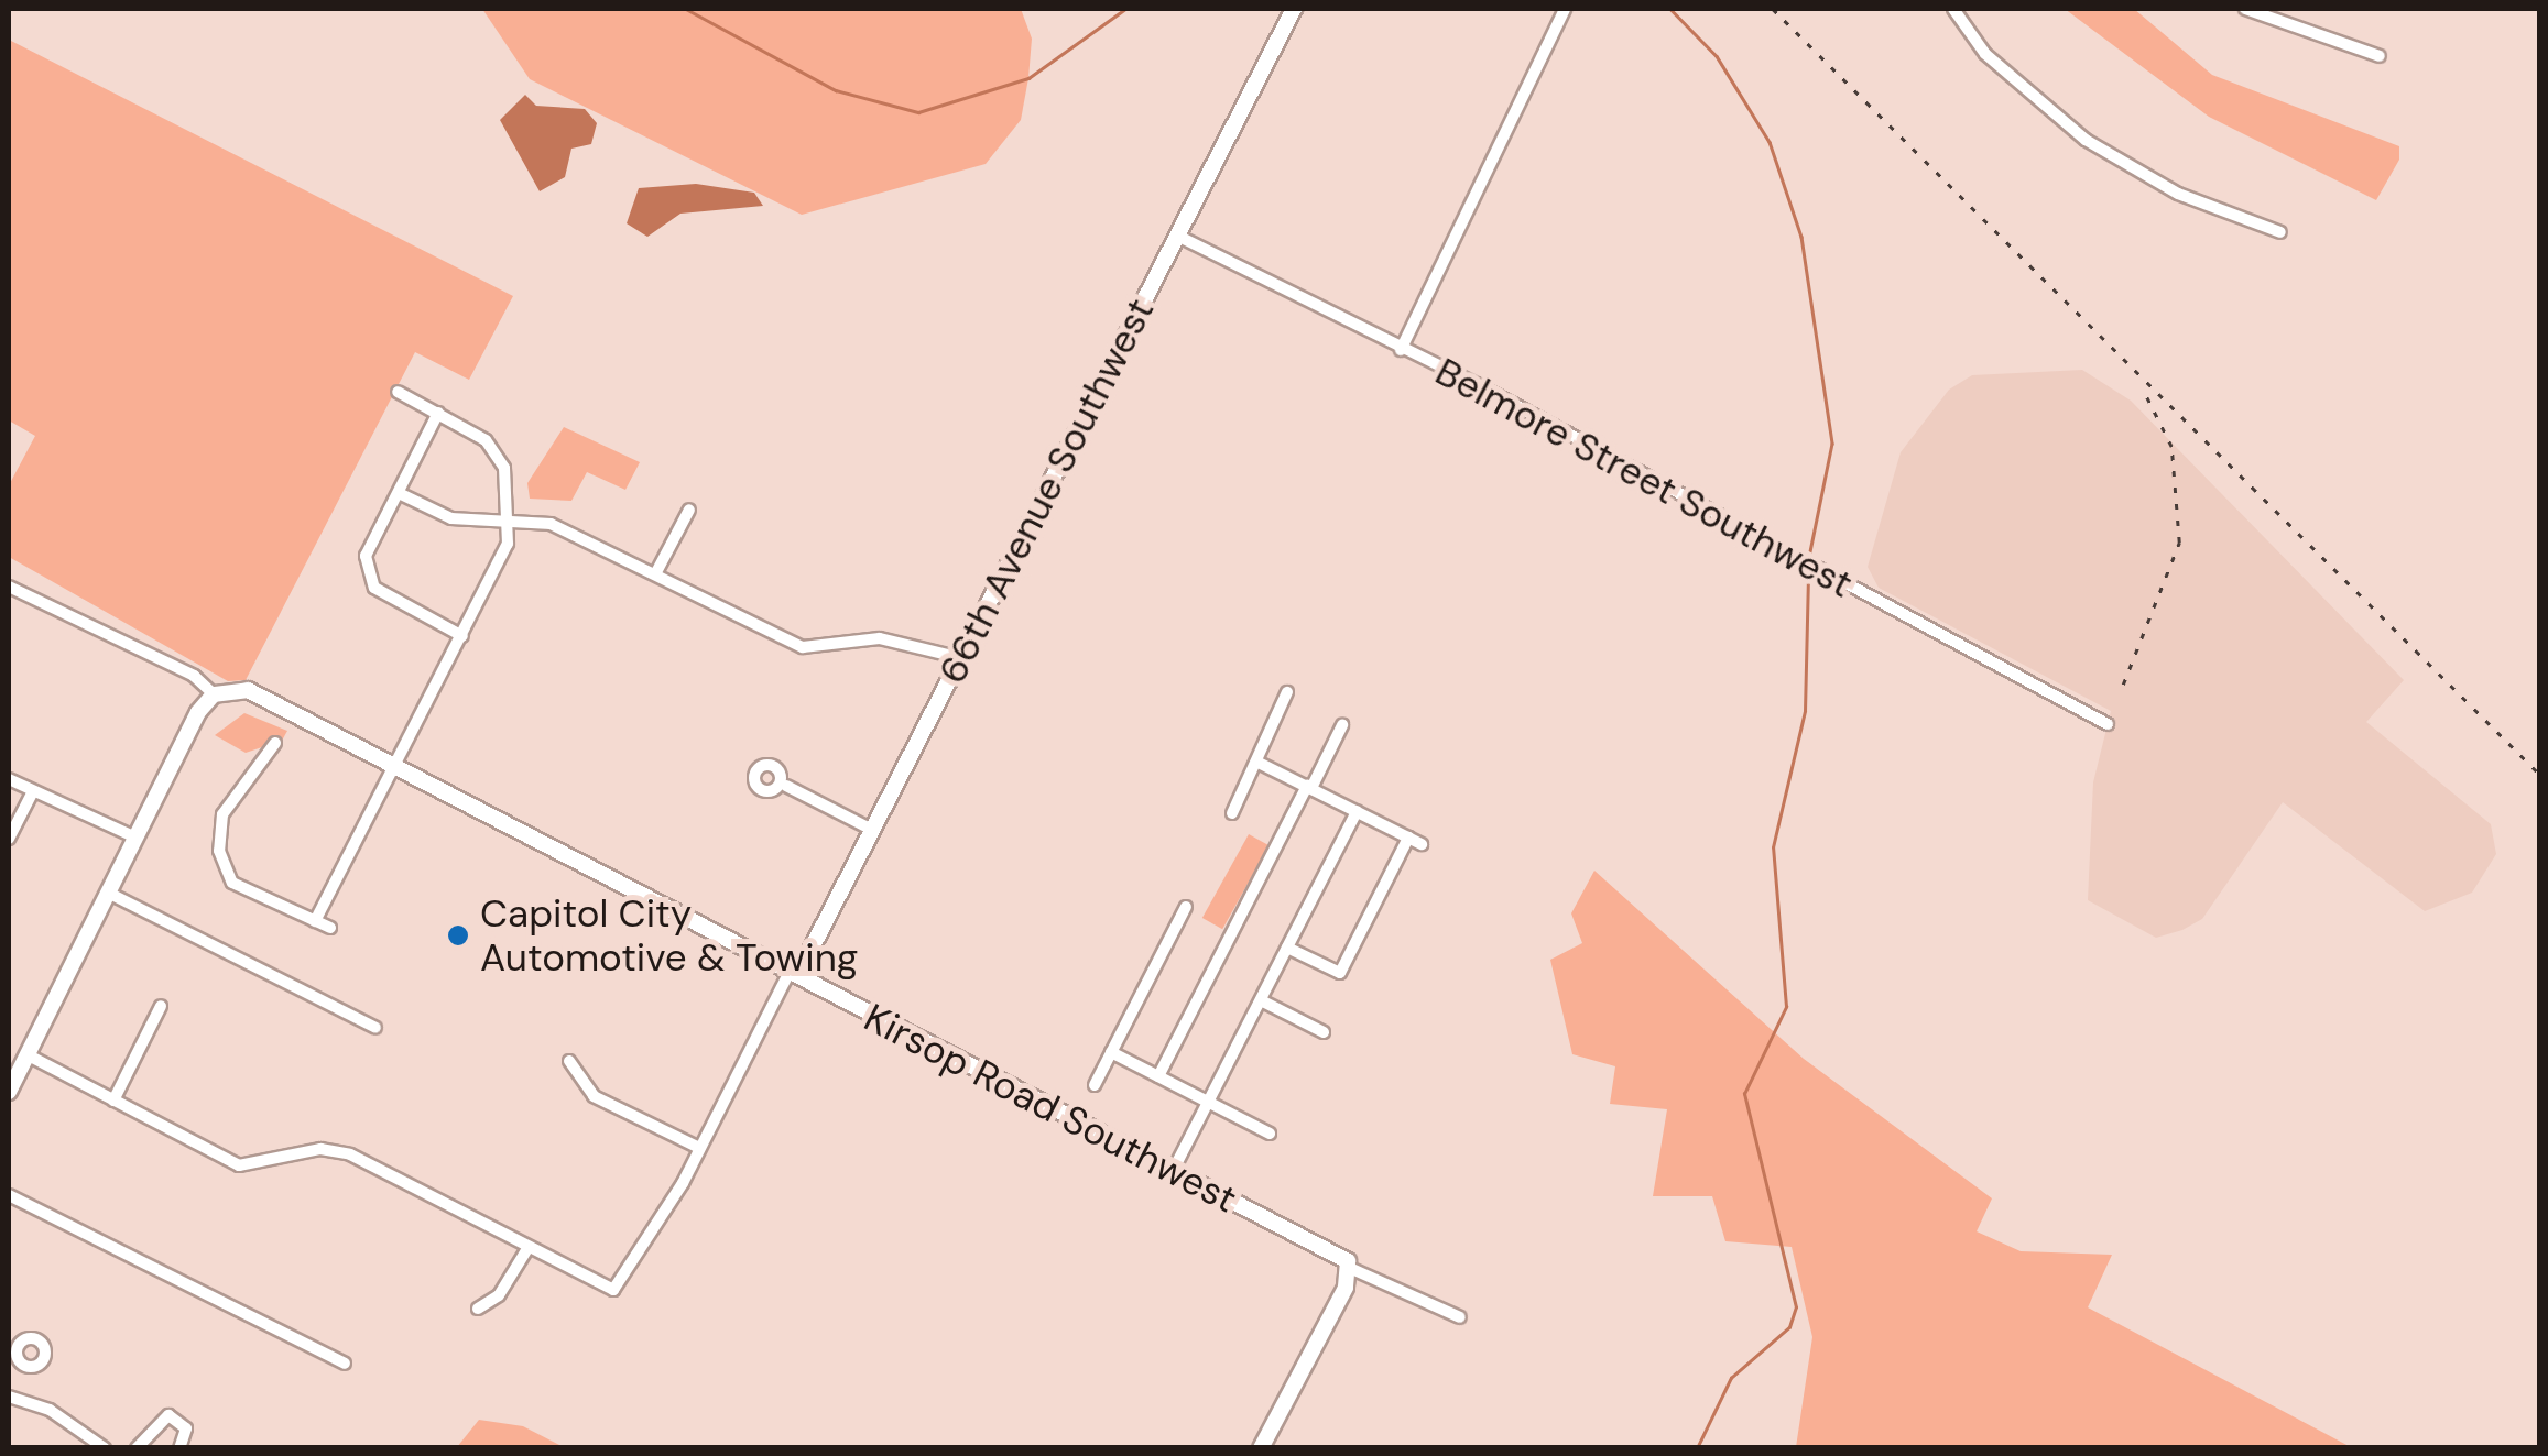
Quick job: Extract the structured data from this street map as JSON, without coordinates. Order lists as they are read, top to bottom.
{
  "streets": {
    "street": ["Belmore Street Southwest", "66th Avenue Southwest", "Kirsop Road Southwest"]
  },
  "crossings": [
    ["Belmore Street Southwest", "66th Avenue Southwest"],
    ["66th Avenue Southwest", "Kirsop Road Southwest"]
  ],
  "places": ["Capitol City Automotive & Towing"]
}
